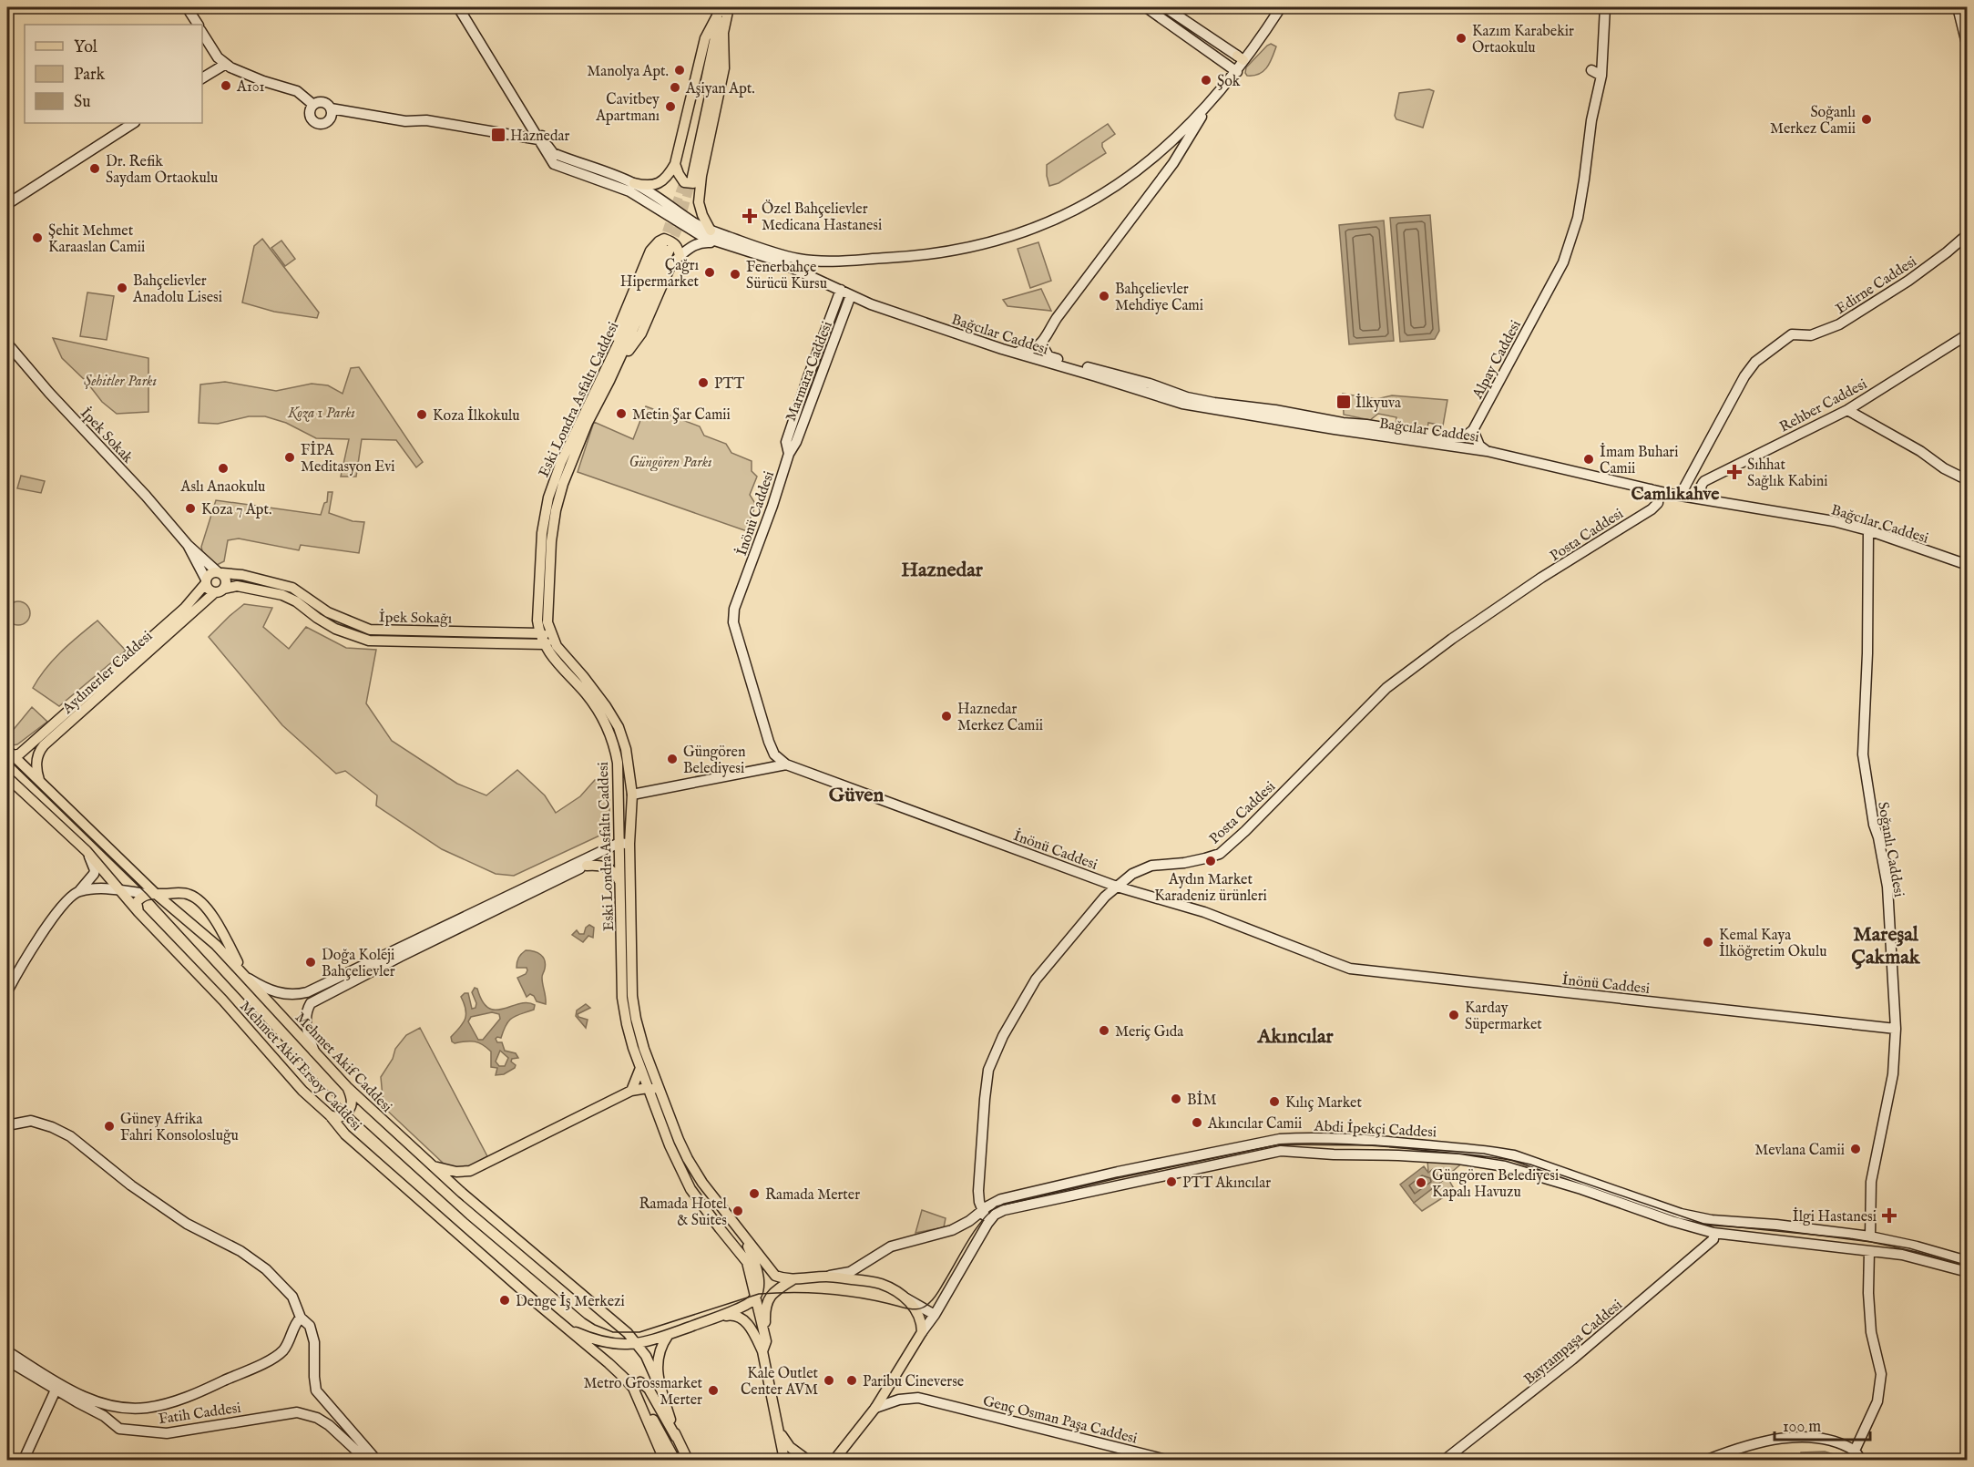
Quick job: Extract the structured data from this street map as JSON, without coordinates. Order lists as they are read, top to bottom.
{
  "streets": {
    "main road": [
      "Edirne Caddesi",
      "Bağcılar Caddesi",
      "Alpay Caddesi",
      "Marmara Caddesi",
      "Eski Londra Asfaltı Caddesi",
      "Rehber Caddesi",
      "İpek Sokak",
      "İnönü Caddesi",
      "Posta Caddesi",
      "İpek Sokağı",
      "Aydınerler Caddesi",
      "Soğanlı Caddesi",
      "Mehmet Akif Caddesi",
      "Mehmet Akif Ersoy Caddesi",
      "Abdi İpekçi Caddesi",
      "Bayrampaşa Caddesi",
      "Fatih Caddesi",
      "Genç Osman Paşa Caddesi"
    ]
  },
  "crossings": [
    ["Edirne Caddesi", "Bağcılar Caddesi"],
    ["Bağcılar Caddesi", "Marmara Caddesi"],
    ["Bağcılar Caddesi", "Rehber Caddesi"],
    ["Bağcılar Caddesi", "Posta Caddesi"],
    ["Bağcılar Caddesi", "Soğanlı Caddesi"],
    ["Marmara Caddesi", "İnönü Caddesi"],
    ["Eski Londra Asfaltı Caddesi", "İpek Sokağı"],
    ["İnönü Caddesi", "Posta Caddesi"],
    ["İnönü Caddesi", "Soğanlı Caddesi"],
    ["Posta Caddesi", "Abdi İpekçi Caddesi"],
    ["İpek Sokağı", "Aydınerler Caddesi"],
    ["Aydınerler Caddesi", "Mehmet Akif Caddesi"],
    ["Soğanlı Caddesi", "Abdi İpekçi Caddesi"],
    ["Abdi İpekçi Caddesi", "Bayrampaşa Caddesi"]
  ],
  "districts": [
    "Camlıkahve",
    "Haznedar",
    "Güven",
    "Mareşal Çakmak",
    "Akıncılar"
  ],
  "parks": ["Şehitler Parkı", "Koza 1 Parkı", "Güngören Parkı"],
  "places": {
    "other": [
      "Kazım Karabekir Ortaokulu",
      "Manolya Apt.",
      "Şok",
      "A101",
      "Aşiyan Apt.",
      "Cavitbey Apartmanı",
      "Soğanlı Merkez Camii",
      "Dr. Refik Saydam Ortaokulu",
      "Şehit Mehmet Karaaslan Camii",
      "Çağrı Hipermarket",
      "Fenerbahçe Sürücü Kursu",
      "Bahçelievler Anadolu Lisesi",
      "Bahçelievler Mehdiye Cami",
      "PTT",
      "Metin Şar Camii",
      "Koza İlkokulu",
      "FİPA Meditasyon Evi",
      "İmam Buhari Camii",
      "Aslı Anaokulu",
      "Koza 7 Apt.",
      "Haznedar Merkez Camii",
      "Güngören Belediyesi",
      "Aydın Market Karadeniz ürünleri",
      "Kemal Kaya İlköğretim Okulu",
      "Doğa Koleji Bahçelievler",
      "Karday Süpermarket",
      "Meriç Gıda",
      "BİM",
      "Kılıç Market",
      "Akıncılar Camii",
      "Güney Afrika Fahri Konsolosluğu",
      "Mevlana Camii",
      "PTT Akıncılar",
      "Güngören Belediyesi Kapalı Havuzu",
      "Ramada Merter",
      "Ramada Hotel & Suites",
      "Denge İş Merkezi",
      "Kale Outlet Center AVM",
      "Paribu Cineverse",
      "Metro Grossmarket Merter"
    ],
    "transit": ["Haznedar", "İlkyuva"],
    "health": ["Özel Bahçelievler Medicana Hastanesi", "Sıhhat Sağlık Kabini", "İlgi Hastanesi"]
  },
  "legend": ["Yol", "Park", "Su"],
  "scale_bar": "100 m"
}
